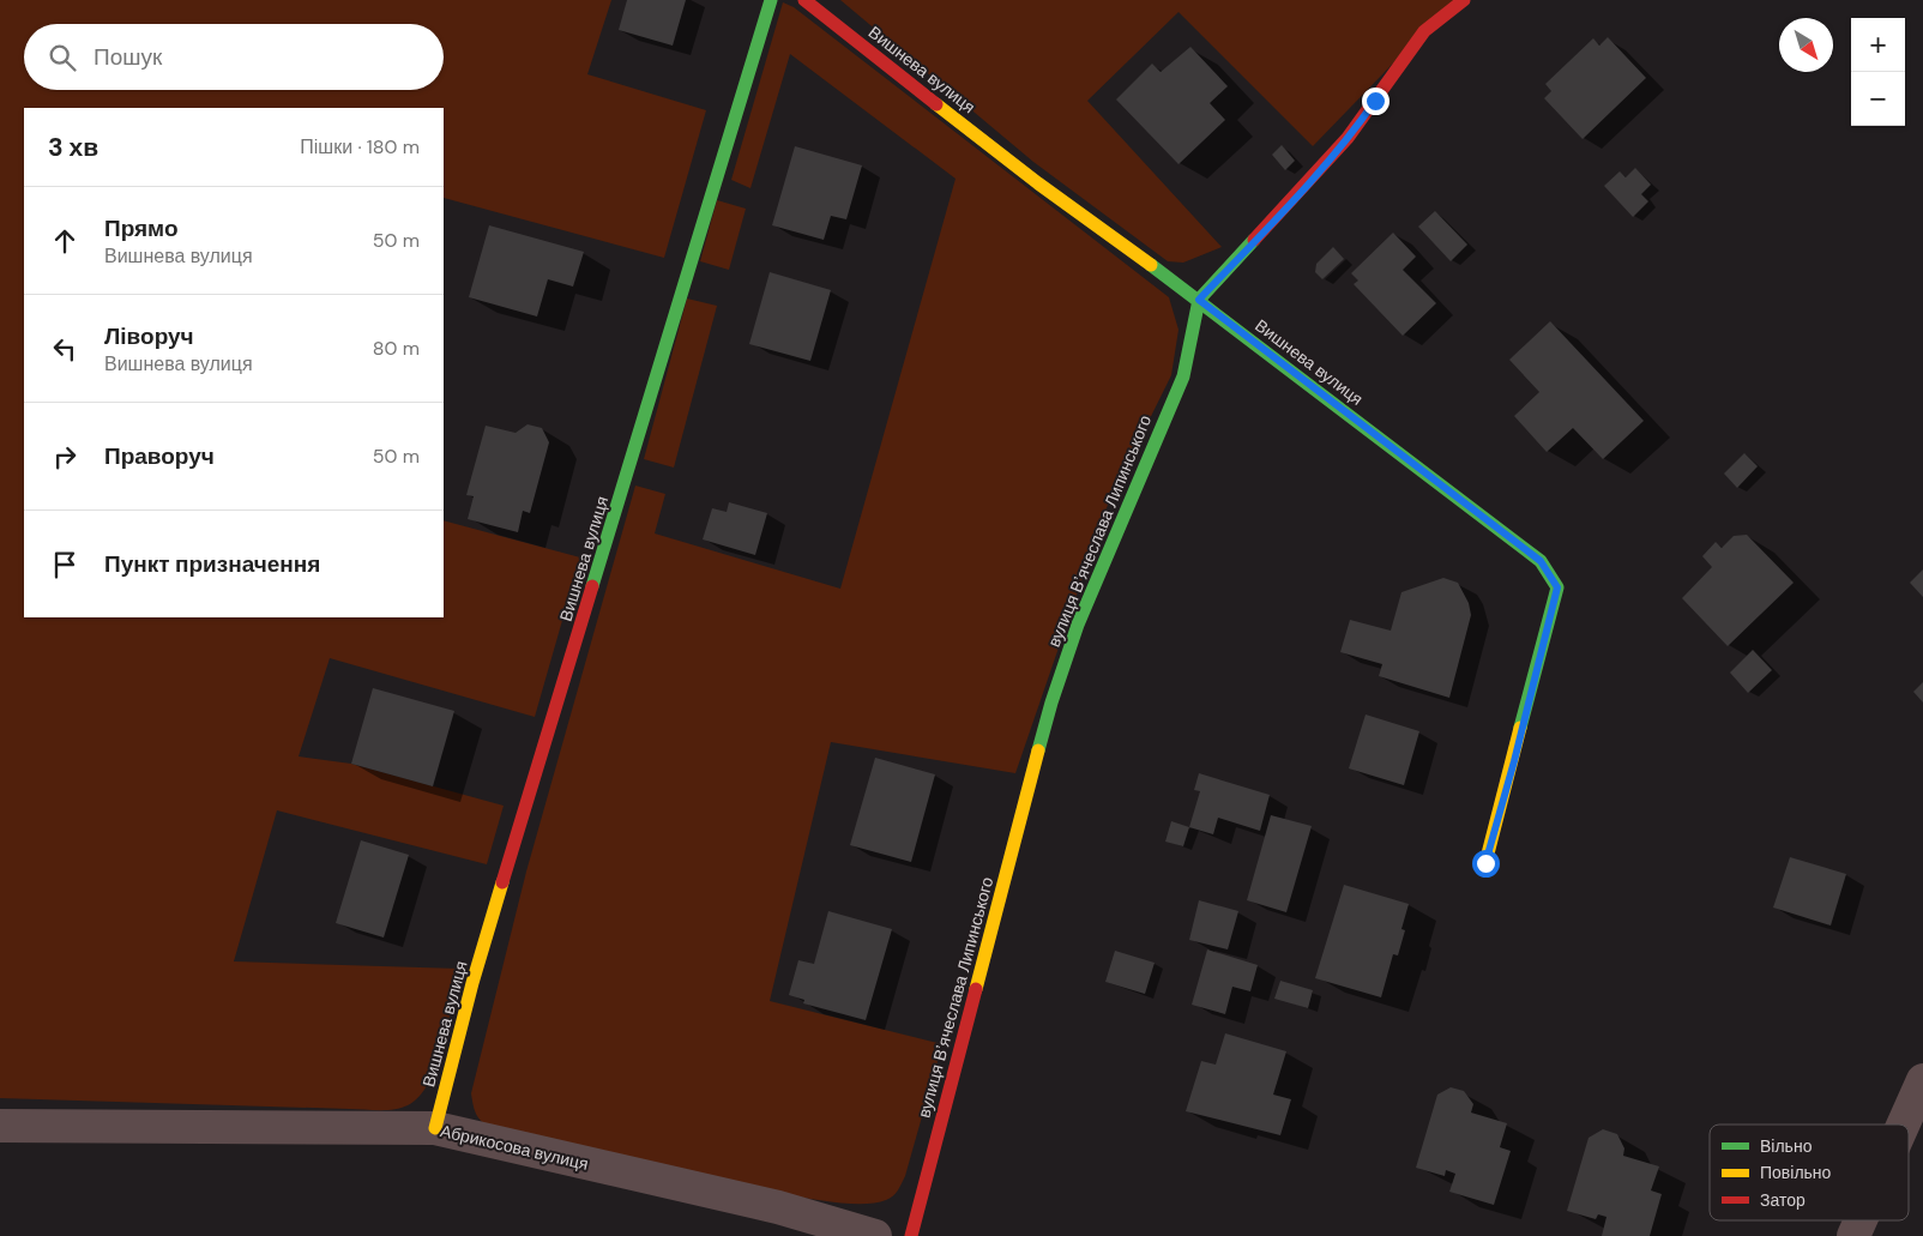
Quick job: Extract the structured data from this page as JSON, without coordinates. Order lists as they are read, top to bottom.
{
  "streets": {
    "street": ["Вишнева вулиця", "вулиця Вʼячеслава Липинського", "Абрикосова вулиця"]
  },
  "crossings": [
    ["Вишнева вулиця", "вулиця Вʼячеслава Липинського"],
    ["Вишнева вулиця", "Абрикосова вулиця"]
  ],
  "legend": ["Вільно", "Повільно", "Затор"],
  "north": "bottom right",
  "page": {
    "map_buttons": ["+", "−"],
    "search": "Пошук",
    "heading": ["3 хв", "Пішки · 180 m"],
    "list": [
      ["Прямо", "Вишнева вулиця", "50 m"],
      ["Ліворуч", "Вишнева вулиця", "80 m"],
      ["Праворуч", "50 m"],
      "Пункт призначення"
    ]
  }
}
